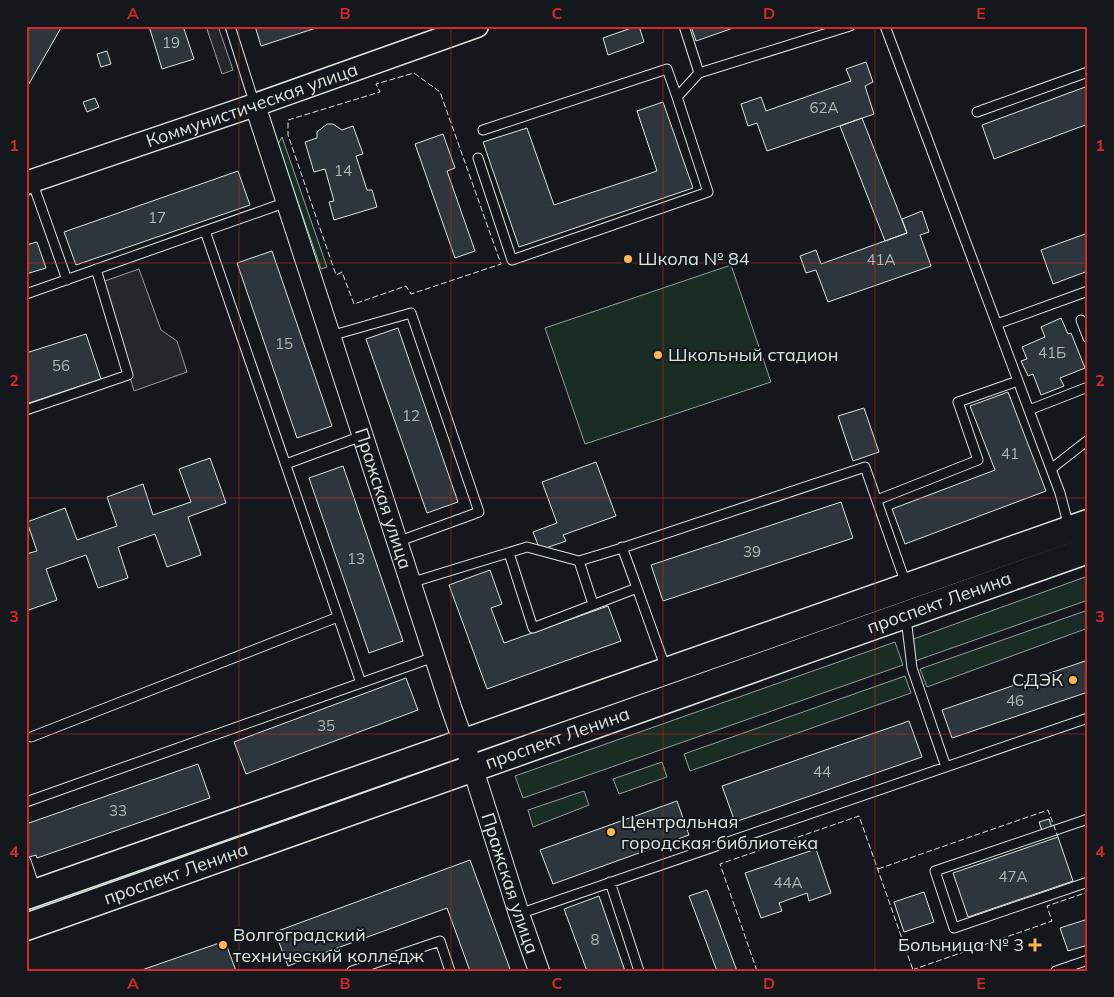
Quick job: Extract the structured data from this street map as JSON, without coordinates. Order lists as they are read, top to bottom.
{
  "streets": {
    "main road": ["Коммунистическая улица", "проспект Ленина"],
    "street": ["Пражская улица"]
  },
  "crossings": [
    ["Коммунистическая улица", "Пражская улица"],
    ["Пражская улица", "проспект Ленина"]
  ],
  "places": {
    "other": [
      "Школа № 84",
      "Школьный стадион",
      "СДЭК",
      "Центральная городская библиотека",
      "Волгоградский технический колледж"
    ],
    "health": ["Больница № 3"]
  },
  "house_numbers": [
    "19",
    "62А",
    "14",
    "17",
    "41А",
    "15",
    "41Б",
    "56",
    "12",
    "41",
    "39",
    "13",
    "46",
    "35",
    "44",
    "33",
    "47А",
    "44А",
    "8"
  ],
  "grid": {
    "columns": [
      "A",
      "B",
      "C",
      "D",
      "E"
    ],
    "rows": [
      "1",
      "2",
      "3",
      "4"
    ]
  }
}
